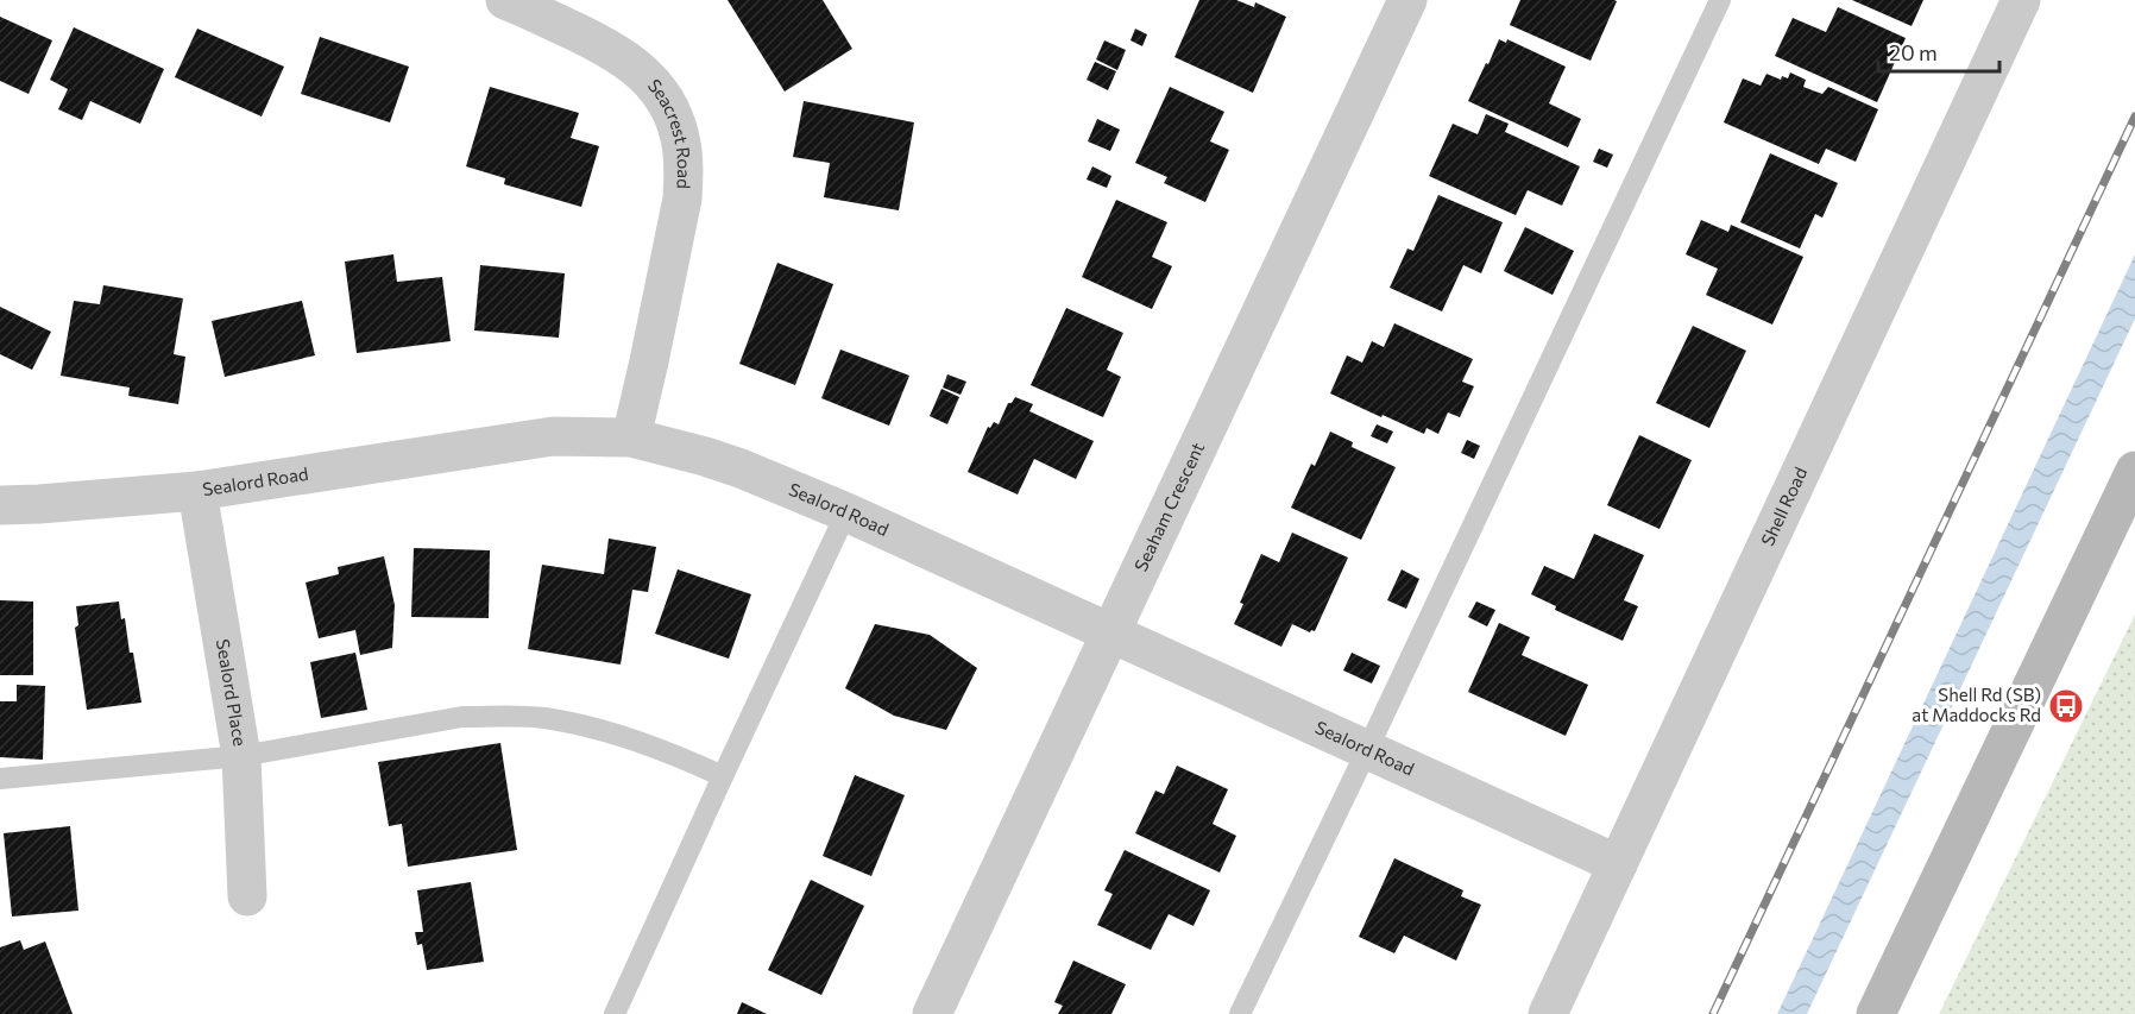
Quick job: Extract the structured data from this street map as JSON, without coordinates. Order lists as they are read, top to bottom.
{
  "streets": {
    "street": [
      "Seacrest Road",
      "Sealord Road",
      "Seaham Crescent",
      "Shell Road",
      "Sealord Place"
    ]
  },
  "crossings": [
    ["Seacrest Road", "Sealord Road"],
    ["Sealord Road", "Seaham Crescent"],
    ["Sealord Road", "Shell Road"],
    ["Sealord Road", "Sealord Place"]
  ],
  "places": {
    "bus stop": ["Shell Rd (SB) at Maddocks Rd"]
  },
  "scale_bar": "20 m"
}
